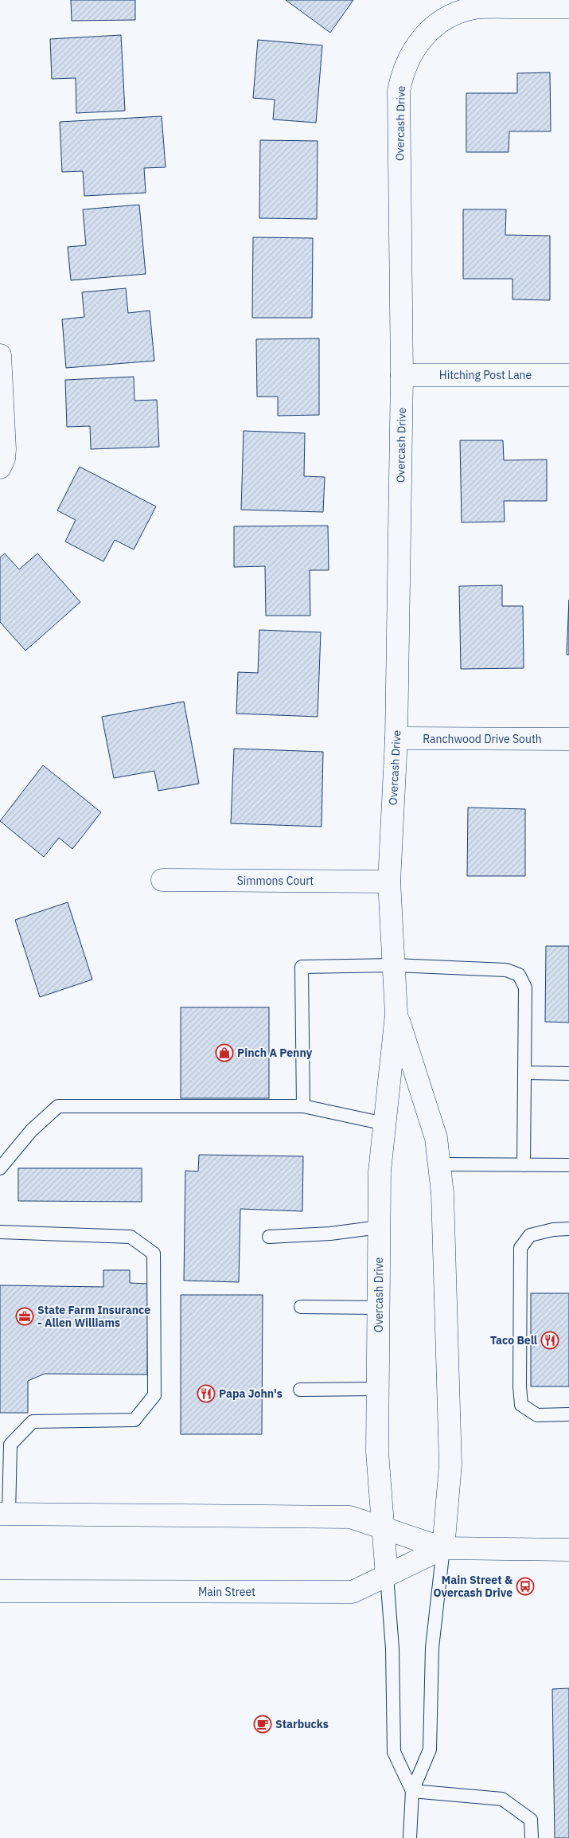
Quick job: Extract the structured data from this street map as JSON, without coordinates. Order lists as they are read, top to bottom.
{
  "streets": {
    "street": [
      "Overcash Drive",
      "Hitching Post Lane",
      "Ranchwood Drive South",
      "Simmons Court",
      "Main Street"
    ]
  },
  "crossings": [
    ["Overcash Drive", "Hitching Post Lane"],
    ["Overcash Drive", "Ranchwood Drive South"],
    ["Overcash Drive", "Simmons Court"],
    ["Overcash Drive", "Main Street"]
  ],
  "places": {
    "shop": ["Pinch A Penny"],
    "office": ["State Farm Insurance - Allen Williams"],
    "restaurant": ["Taco Bell", "Papa John's"],
    "bus stop": ["Main Street & Overcash Drive"],
    "cafe": ["Starbucks"]
  }
}
